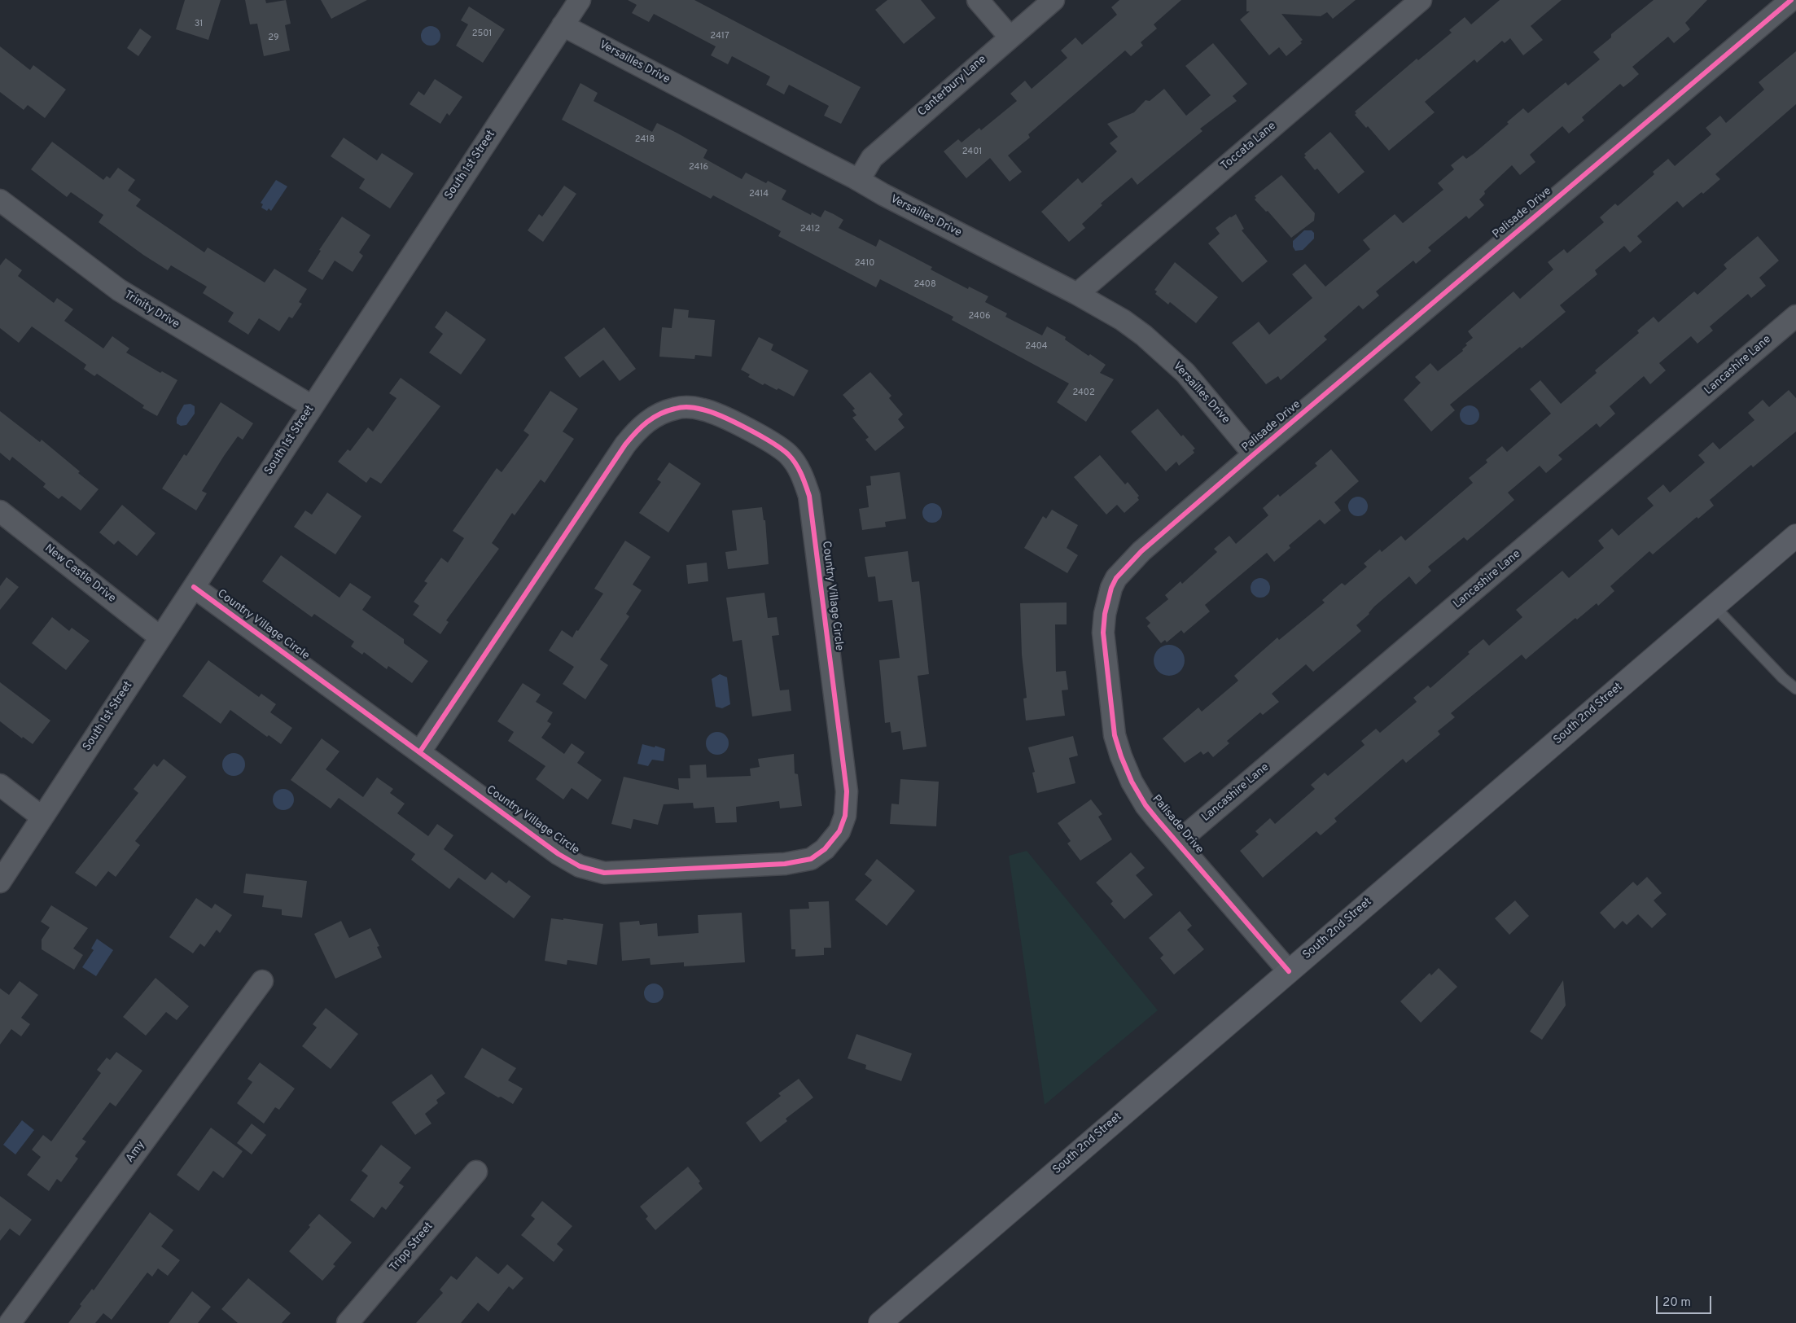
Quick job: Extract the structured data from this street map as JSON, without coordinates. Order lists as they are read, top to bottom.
{
  "streets": {
    "main road": ["South 2nd Street"],
    "street": [
      "Versailles Drive",
      "Canterbury Lane",
      "Toccata Lane",
      "South 1st Street",
      "Palisade Drive",
      "Trinity Drive",
      "Lancashire Lane",
      "New Castle Drive",
      "Country Village Circle",
      "Amy",
      "Tripp Street"
    ]
  },
  "crossings": [
    ["Versailles Drive", "Canterbury Lane"],
    ["Versailles Drive", "Toccata Lane"],
    ["Versailles Drive", "South 1st Street"],
    ["Versailles Drive", "Palisade Drive"],
    ["South 1st Street", "Trinity Drive"],
    ["South 1st Street", "New Castle Drive"],
    ["South 1st Street", "Country Village Circle"],
    ["Palisade Drive", "Lancashire Lane"],
    ["Palisade Drive", "South 2nd Street"]
  ],
  "house_numbers": [
    "31",
    "2501",
    "2417",
    "29",
    "2418",
    "2401",
    "2416",
    "2414",
    "2412",
    "2410",
    "2408",
    "2406",
    "2404",
    "2402"
  ],
  "scale_bar": "20 m"
}
